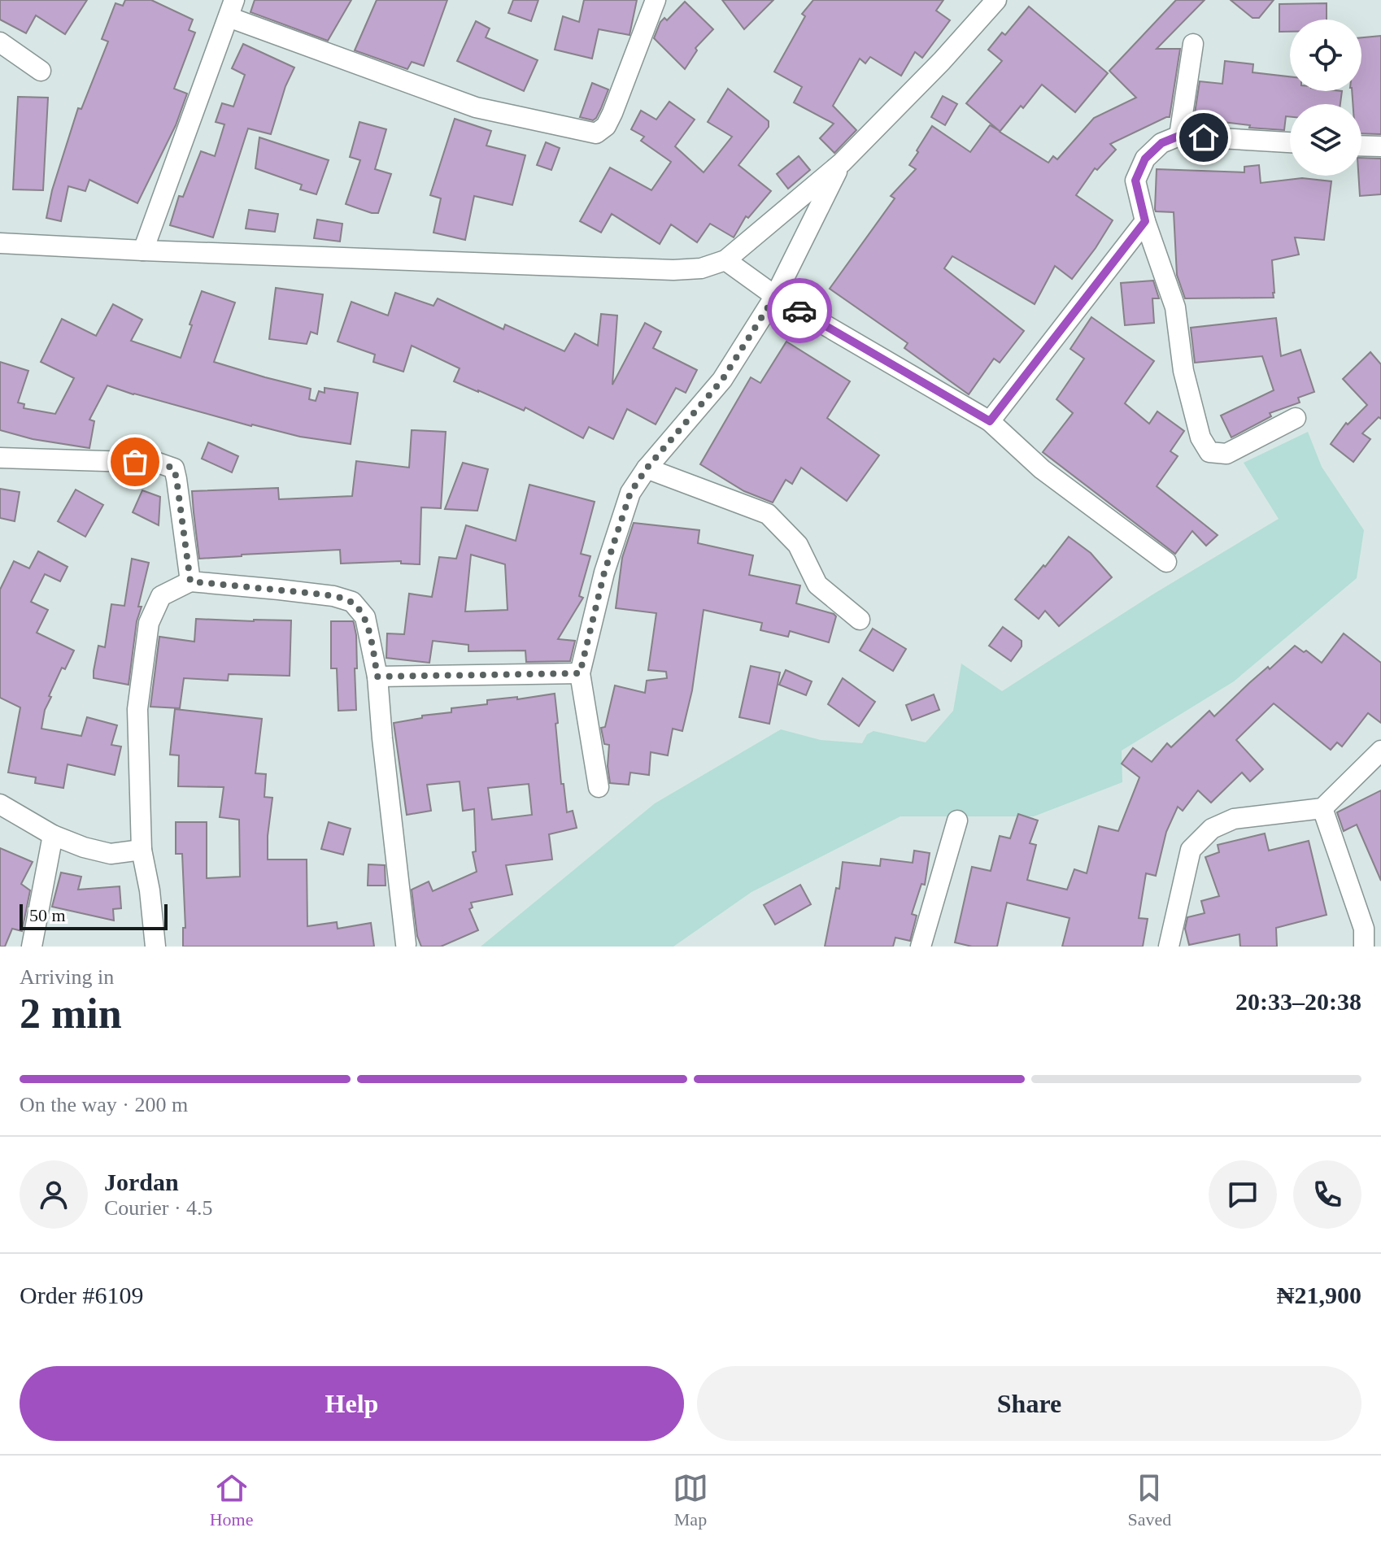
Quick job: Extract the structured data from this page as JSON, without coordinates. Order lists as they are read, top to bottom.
{
  "scale_bar": "50 m",
  "page": {
    "scale": "50 m",
    "heading": ["2 min", "Arriving in", "20:33–20:38"],
    "panel": [
      "Jordan",
      "Courier · 4.5",
      "Order #6109",
      "₦21,900"
    ],
    "bar": "On the way · 200 m",
    "buttons": ["Help", "Share"],
    "tabs": ["Home", "Map", "Saved"]
  }
}
